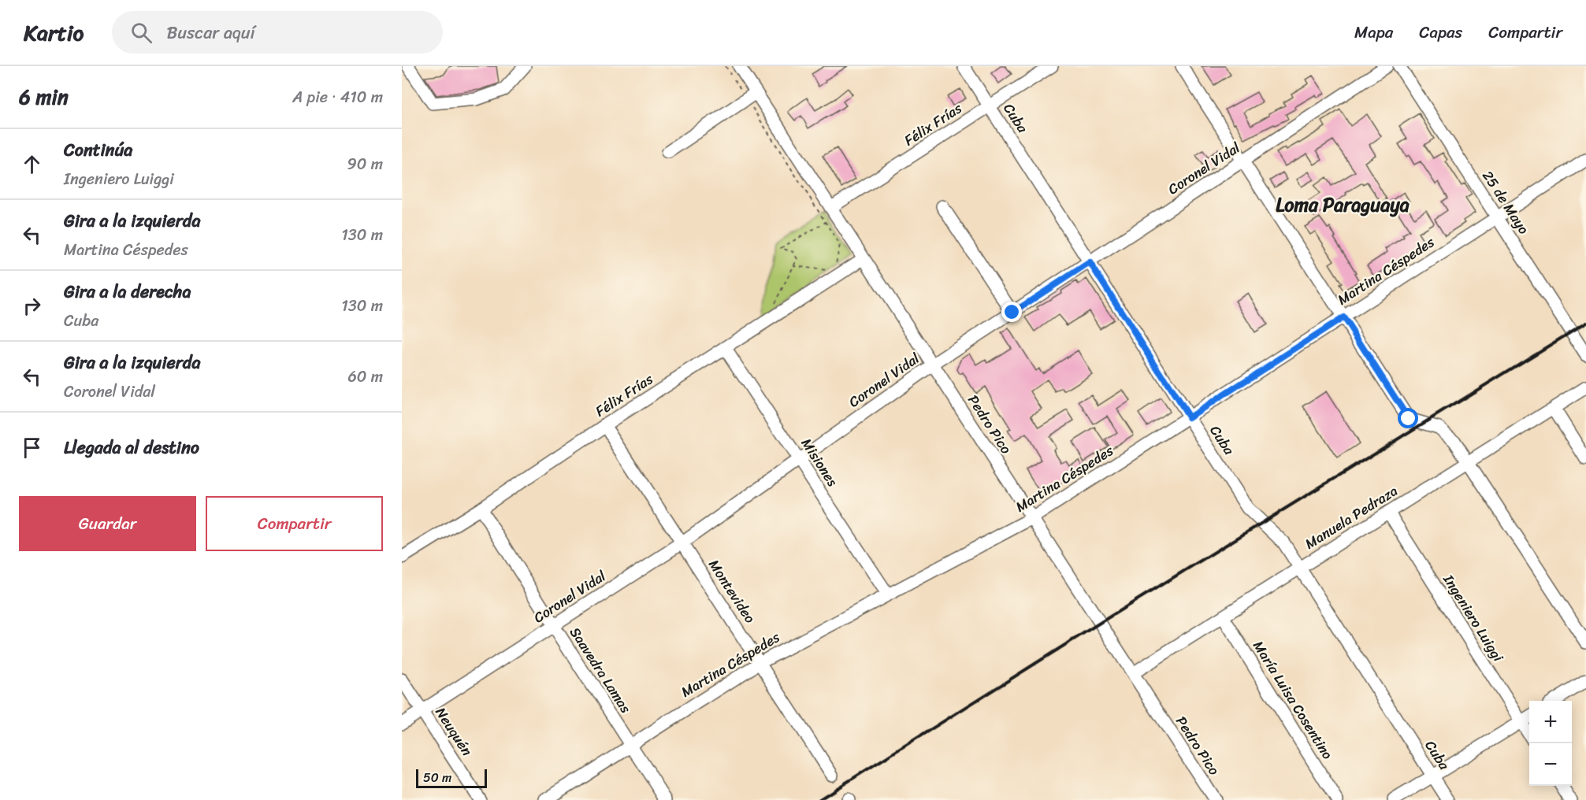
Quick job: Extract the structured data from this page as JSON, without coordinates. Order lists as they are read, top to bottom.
{
  "streets": {
    "street": [
      "Cuba",
      "Félix Frías",
      "Coronel Vidal",
      "25 de Mayo",
      "Martina Céspedes",
      "Pedro Pico",
      "Misiones",
      "Manuela Pedraza",
      "Montevideo",
      "Ingeniero Luiggi",
      "Saavedra Lamas",
      "María Luisa Cosentino",
      "Neuquén"
    ]
  },
  "crossings": [
    ["Cuba", "Félix Frías"],
    ["Cuba", "Coronel Vidal"],
    ["Cuba", "Martina Céspedes"],
    ["Cuba", "Manuela Pedraza"],
    ["Félix Frías", "Pedro Pico"],
    ["Félix Frías", "Misiones"],
    ["Félix Frías", "Montevideo"],
    ["Félix Frías", "Saavedra Lamas"],
    ["Coronel Vidal", "Pedro Pico"],
    ["Coronel Vidal", "Misiones"],
    ["Coronel Vidal", "Montevideo"],
    ["Coronel Vidal", "Saavedra Lamas"],
    ["Coronel Vidal", "Neuquén"],
    ["25 de Mayo", "Martina Céspedes"],
    ["Martina Céspedes", "Pedro Pico"],
    ["Martina Céspedes", "Misiones"],
    ["Martina Céspedes", "Montevideo"],
    ["Martina Céspedes", "Saavedra Lamas"],
    ["Pedro Pico", "Manuela Pedraza"],
    ["Manuela Pedraza", "Ingeniero Luiggi"],
    ["Manuela Pedraza", "María Luisa Cosentino"]
  ],
  "districts": ["Loma Paraguaya"],
  "scale_bar": "50 m",
  "page": {
    "header": "Kartio",
    "search": "Buscar aquí",
    "nav": ["Mapa", "Capas", "Compartir"],
    "heading": ["6 min", "A pie · 410 m"],
    "list": [
      ["Continúa", "Ingeniero Luiggi", "90 m"],
      ["Gira a la izquierda", "Martina Céspedes", "130 m"],
      ["Gira a la derecha", "Cuba", "130 m"],
      ["Gira a la izquierda", "Coronel Vidal", "60 m"],
      "Llegada al destino"
    ],
    "buttons": ["Guardar", "Compartir"],
    "map_buttons": ["+", "−"],
    "scale": "50 m"
  }
}
